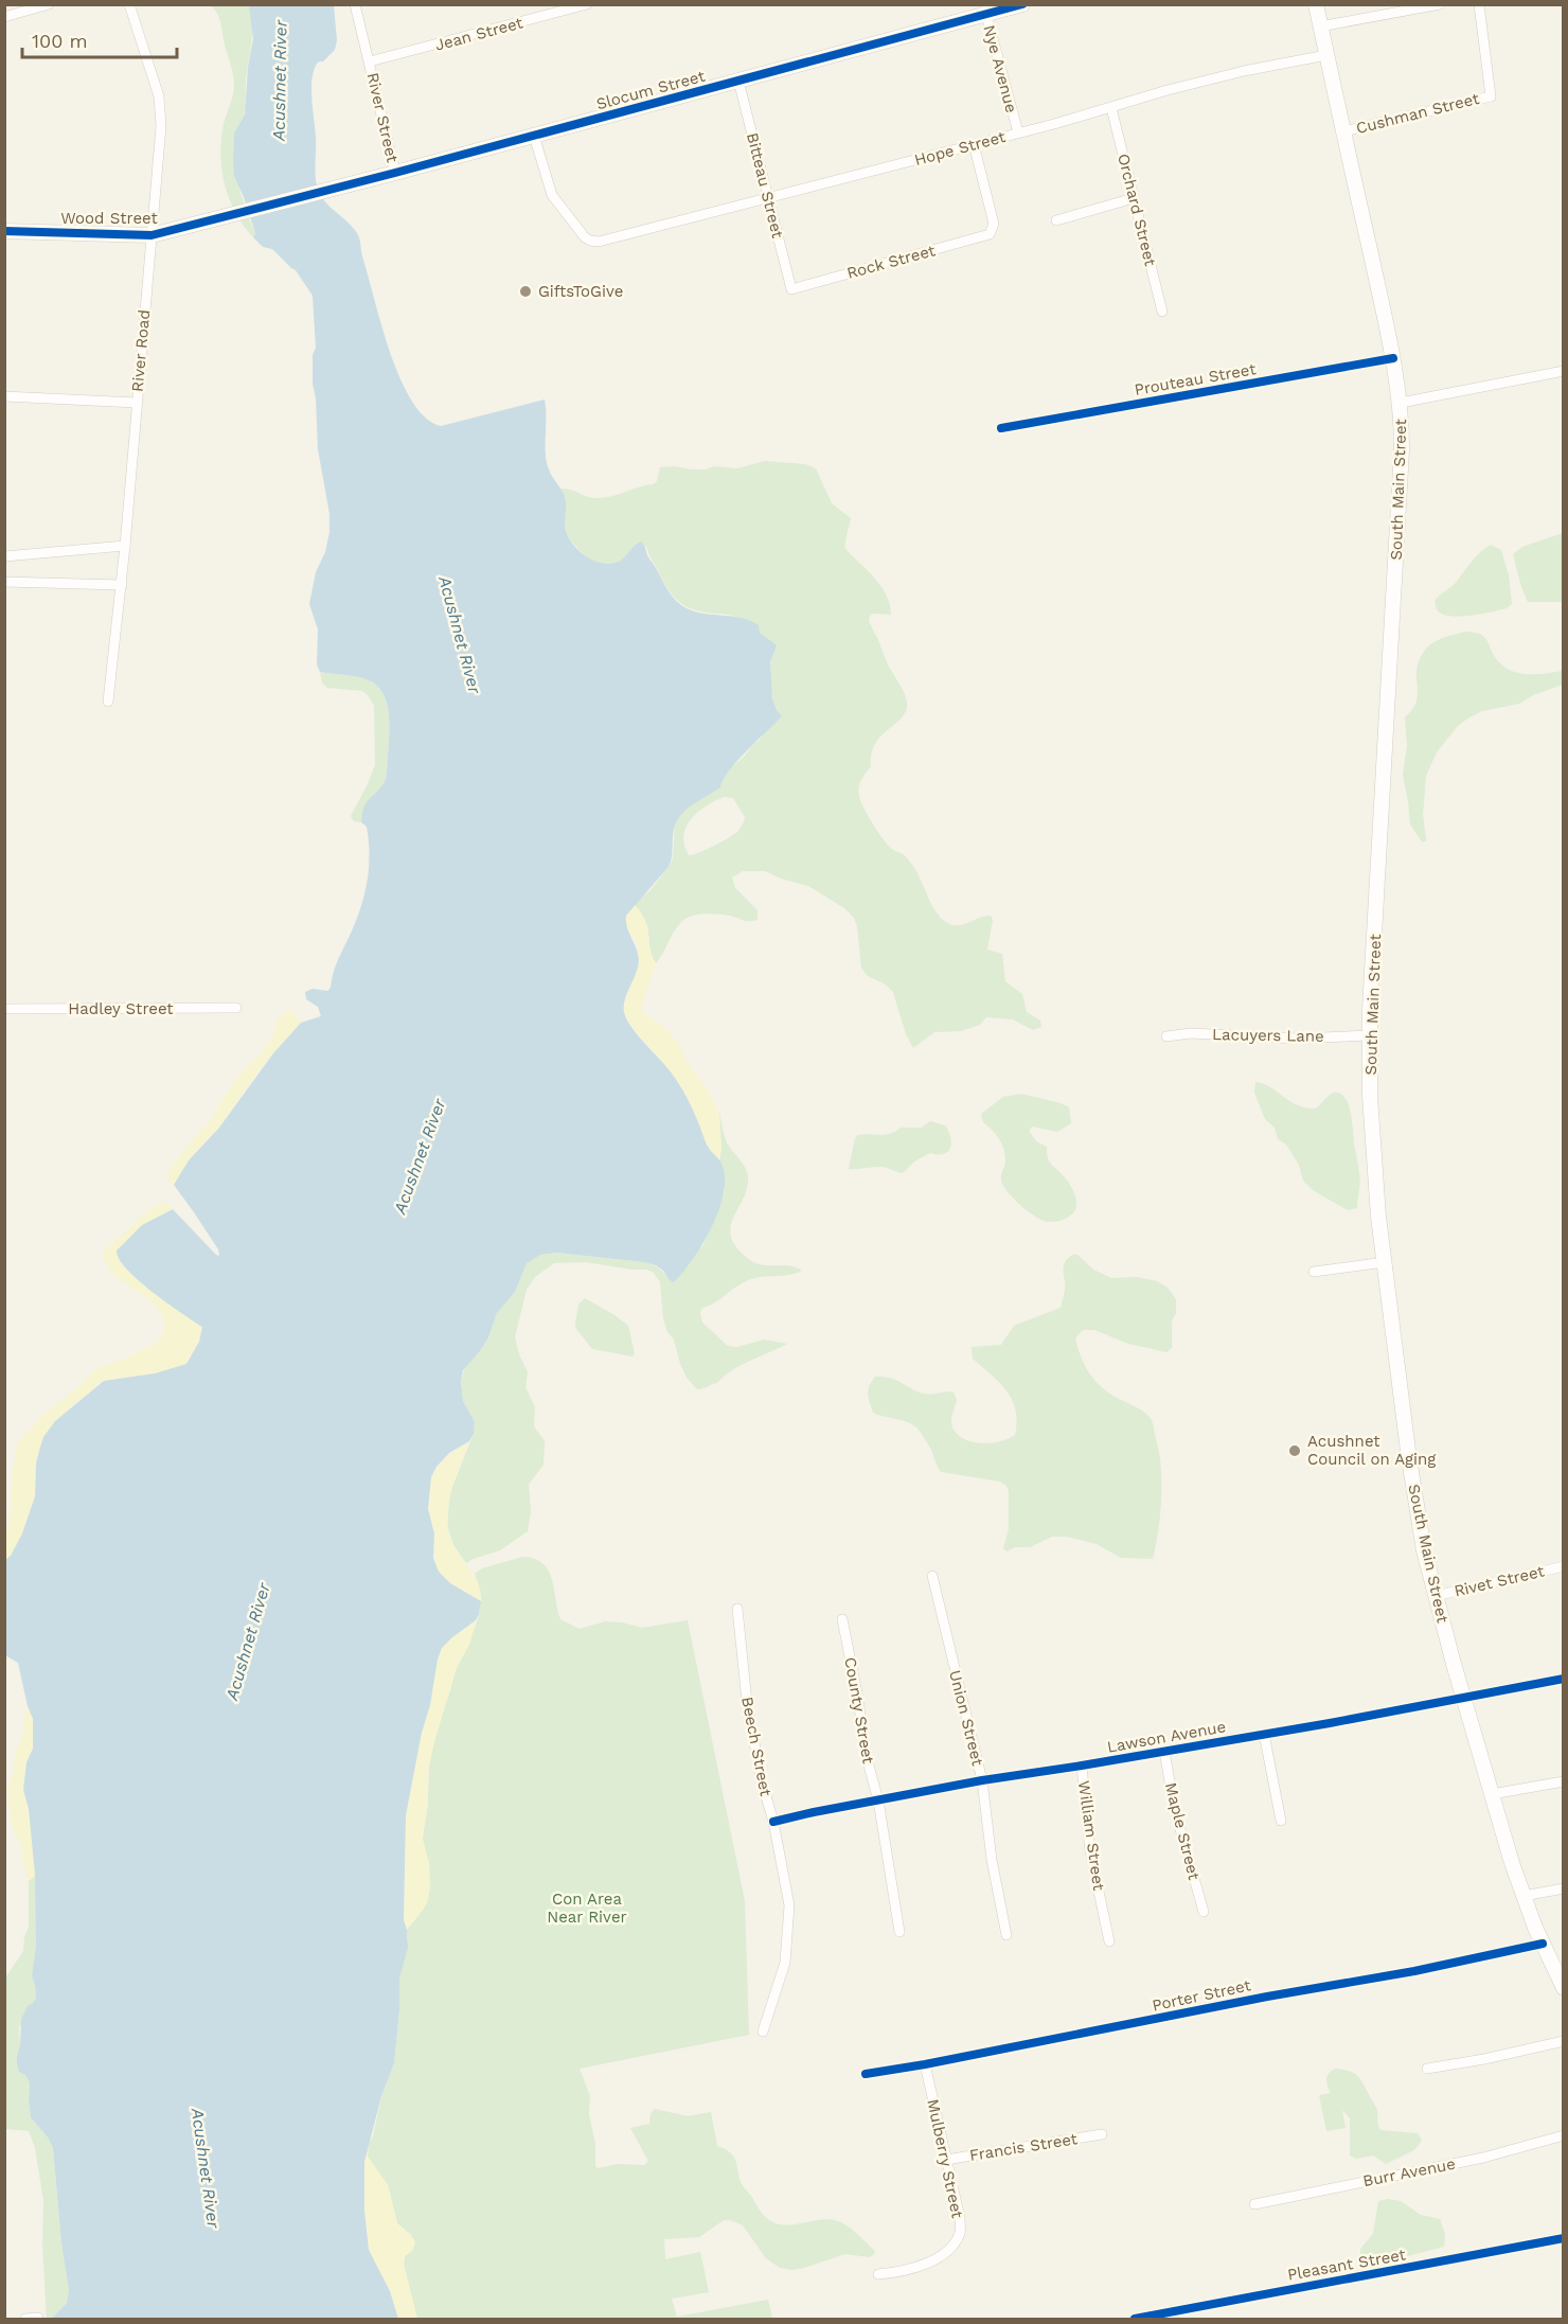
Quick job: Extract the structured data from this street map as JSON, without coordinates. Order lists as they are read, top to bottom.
{
  "streets": {
    "main road": ["Slocum Street", "Wood Street", "South Main Street"],
    "street": [
      "Jean Street",
      "Nye Avenue",
      "Cushman Street",
      "River Street",
      "Hope Street",
      "Bitteau Street",
      "Orchard Street",
      "Rock Street",
      "River Road",
      "Prouteau Street",
      "Hadley Street",
      "Lacuyers Lane",
      "Rivet Street",
      "County Street",
      "Union Street",
      "Lawson Avenue",
      "Beech Street",
      "Maple Street",
      "William Street",
      "Porter Street",
      "Francis Street",
      "Mulberry Street",
      "Burr Avenue",
      "Pleasant Street"
    ]
  },
  "crossings": [
    ["Jean Street", "River Street"],
    ["Nye Avenue", "Slocum Street"],
    ["Nye Avenue", "Hope Street"],
    ["Slocum Street", "River Street"],
    ["Slocum Street", "Hope Street"],
    ["Slocum Street", "Bitteau Street"],
    ["Slocum Street", "Wood Street"],
    ["Cushman Street", "South Main Street"],
    ["Hope Street", "Bitteau Street"],
    ["Hope Street", "Orchard Street"],
    ["Hope Street", "Rock Street"],
    ["Hope Street", "South Main Street"],
    ["Bitteau Street", "Rock Street"],
    ["Wood Street", "River Road"],
    ["Prouteau Street", "South Main Street"],
    ["South Main Street", "Lacuyers Lane"],
    ["South Main Street", "Rivet Street"],
    ["South Main Street", "Lawson Avenue"],
    ["South Main Street", "Porter Street"],
    ["County Street", "Lawson Avenue"],
    ["Union Street", "Lawson Avenue"],
    ["Lawson Avenue", "Beech Street"],
    ["Lawson Avenue", "Maple Street"],
    ["Lawson Avenue", "William Street"],
    ["Porter Street", "Mulberry Street"],
    ["Francis Street", "Mulberry Street"]
  ],
  "water": ["Acushnet River"],
  "parks": ["Con Area Near River"],
  "places": ["GiftsToGive", "Acushnet Council on Aging"],
  "scale_bar": "100 m"
}
